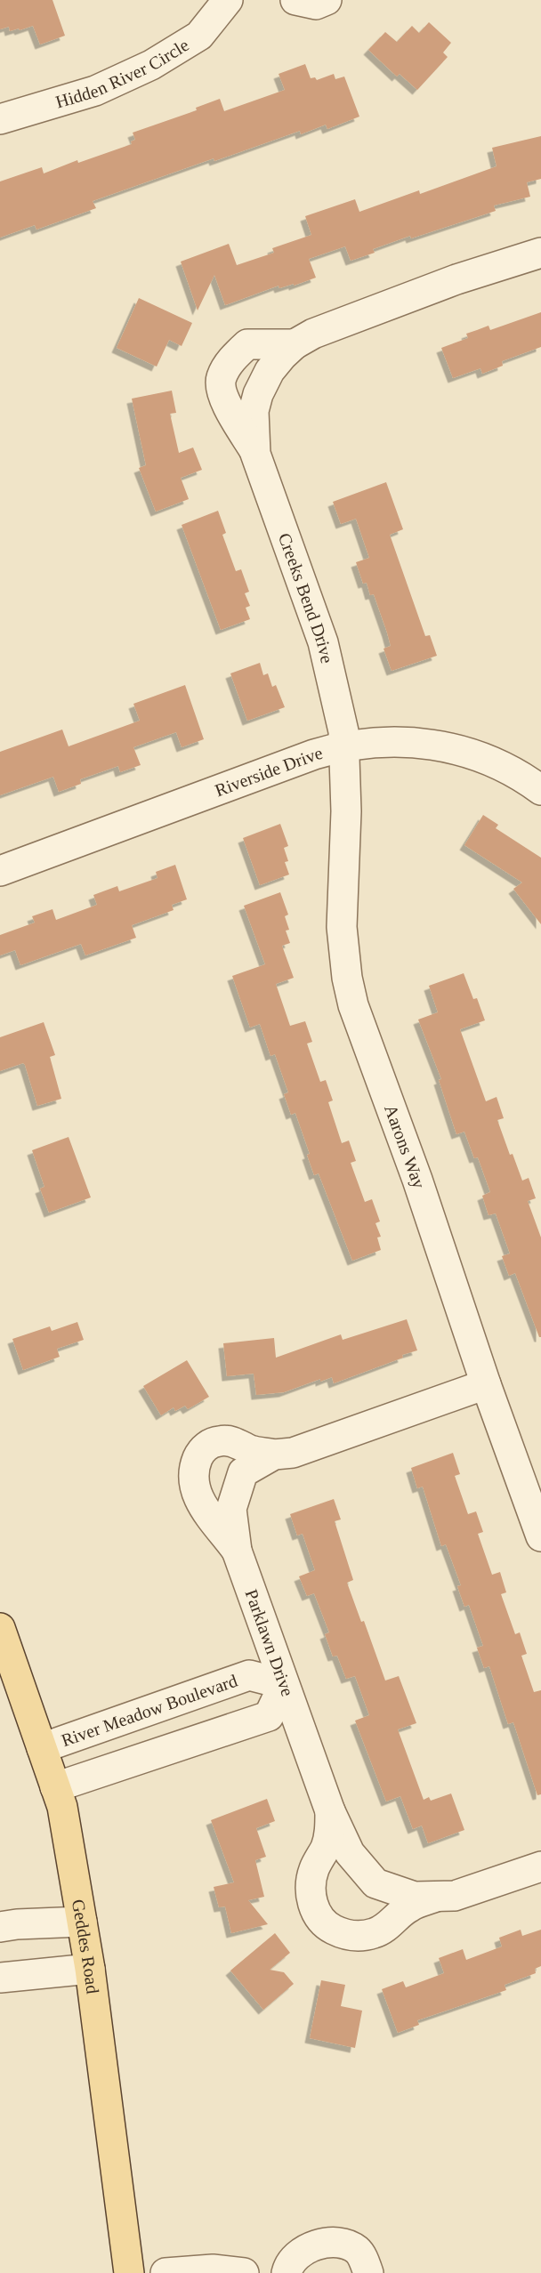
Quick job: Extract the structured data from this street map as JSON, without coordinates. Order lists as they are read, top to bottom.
{
  "streets": {
    "main road": ["Geddes Road"],
    "street": [
      "Hidden River Circle",
      "Creeks Bend Drive",
      "Riverside Drive",
      "Aarons Way",
      "Parklawn Drive",
      "River Meadow Boulevard"
    ]
  },
  "crossings": [
    ["Creeks Bend Drive", "Riverside Drive"],
    ["Creeks Bend Drive", "Aarons Way"],
    ["Riverside Drive", "Aarons Way"],
    ["Aarons Way", "Parklawn Drive"],
    ["Parklawn Drive", "River Meadow Boulevard"],
    ["River Meadow Boulevard", "Geddes Road"]
  ]
}
